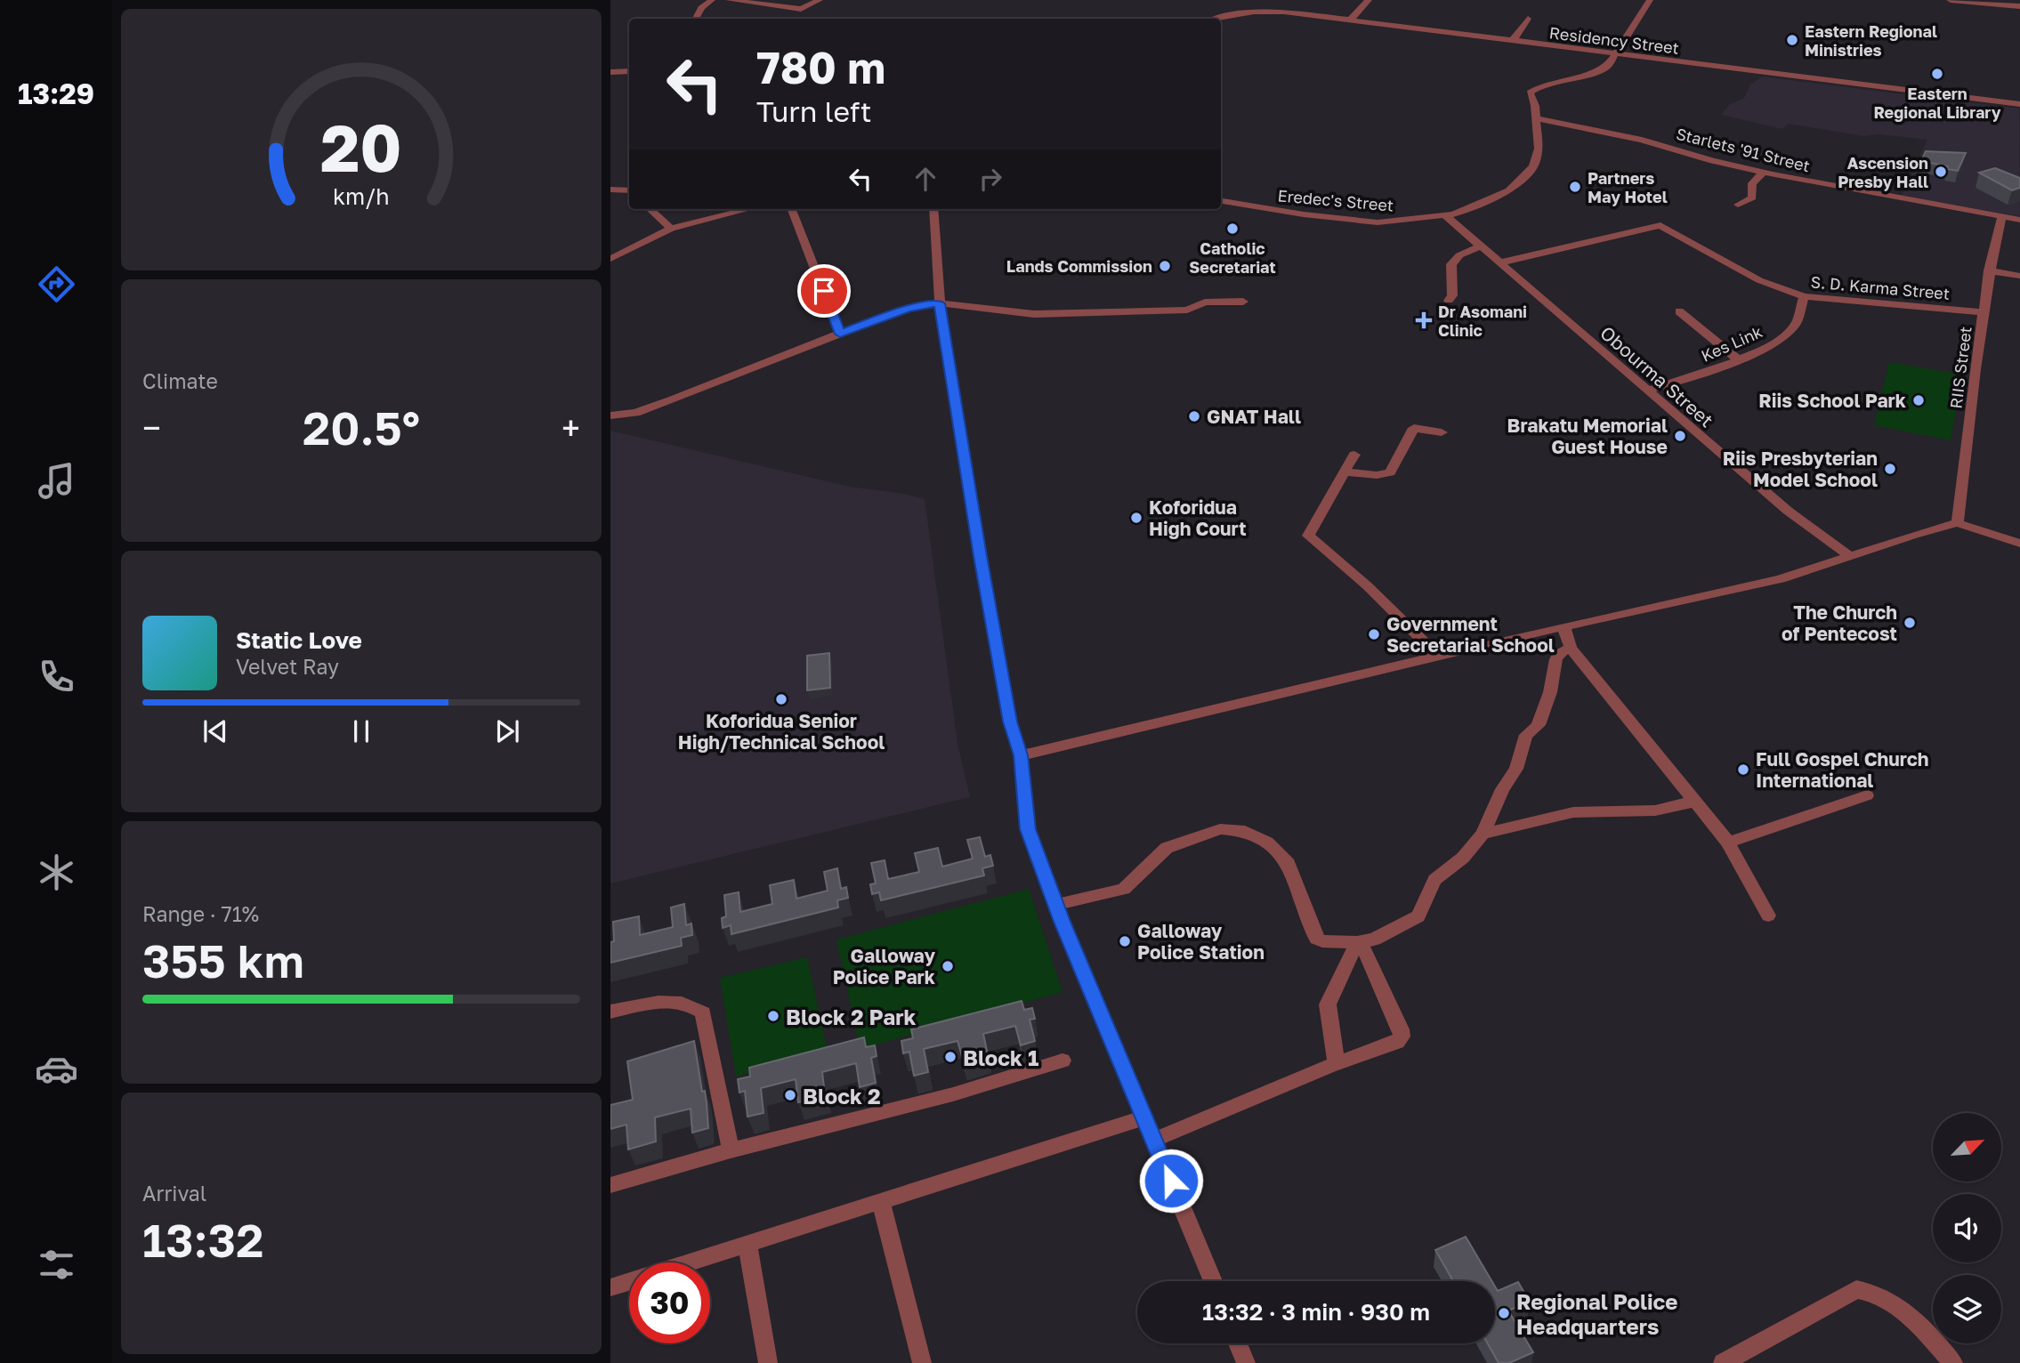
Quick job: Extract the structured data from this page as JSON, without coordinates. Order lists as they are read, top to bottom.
{
  "streets": {
    "street": [
      "Residency Street",
      "Starlets '91 Street",
      "Eredec's Street",
      "S. D. Karma Street",
      "Kes Link",
      "RIIS Street",
      "Obourma Street"
    ]
  },
  "crossings": [
    ["Residency Street", "Eredec's Street"],
    ["Starlets '91 Street", "Eredec's Street"],
    ["Starlets '91 Street", "RIIS Street"],
    ["Eredec's Street", "Obourma Street"],
    ["S. D. Karma Street", "Kes Link"],
    ["S. D. Karma Street", "RIIS Street"],
    ["S. D. Karma Street", "Obourma Street"],
    ["Kes Link", "Obourma Street"]
  ],
  "places": {
    "other": [
      "Eastern Regional Ministries",
      "Eastern Regional Library",
      "Ascension Presby Hall",
      "Partners May Hotel",
      "Catholic Secretariat",
      "Lands Commission",
      "Riis School Park",
      "GNAT Hall",
      "Brakatu Memorial Guest House",
      "Riis Presbyterian Model School",
      "Koforidua High Court",
      "The Church of Pentecost",
      "Government Secretarial School",
      "Koforidua Senior High/Technical School",
      "Full Gospel Church International",
      "Galloway Police Station",
      "Galloway Police Park",
      "Block 2 Park",
      "Block 1",
      "Block 2",
      "Regional Police Headquarters"
    ],
    "health": ["Dr Asomani Clinic"]
  },
  "north": "top right",
  "page": {
    "tabs": "13:29",
    "turn": ["780 m", "Turn left"],
    "tile": [
      "Climate",
      ["Range · 71%", "355 km"],
      ["Arrival", "13:32"]
    ],
    "heat": ["−", "20.5°", "+"],
    "song": ["Static Love", "Velvet Ray"],
    "limit": "30",
    "trip": "13:32 · 3 min · 930 m",
    "gauge": ["20", "km/h"]
  }
}
